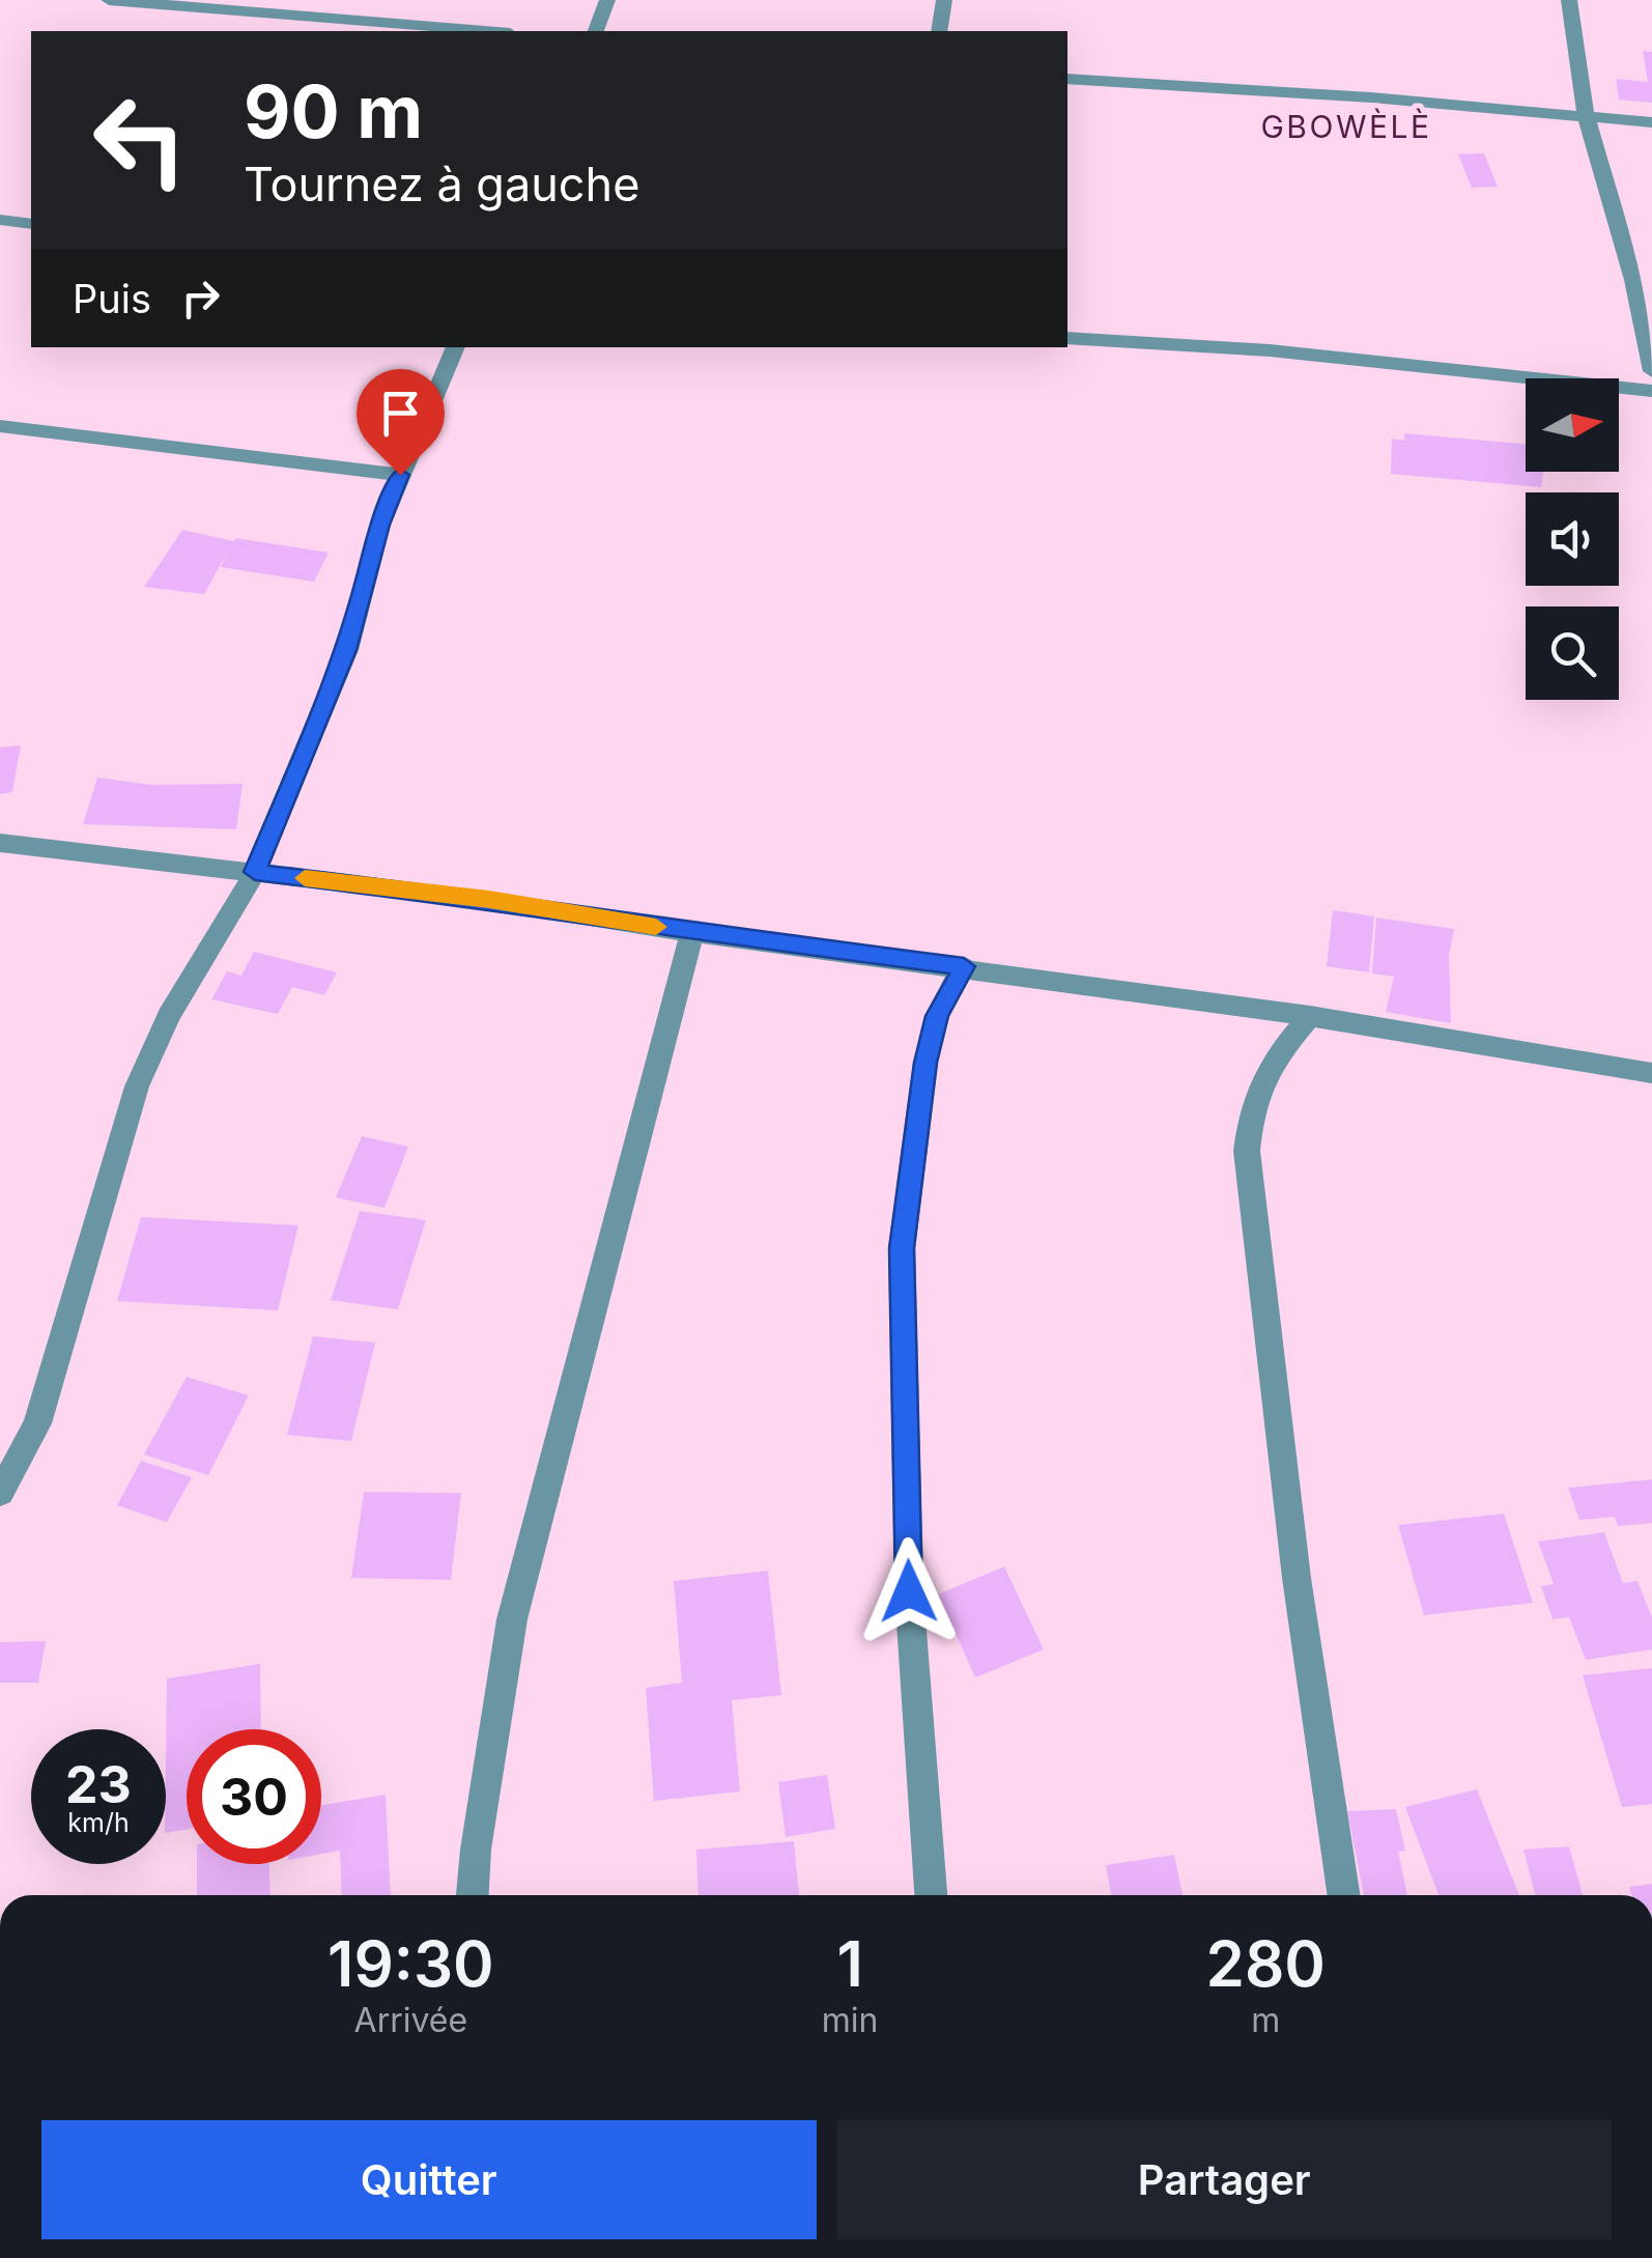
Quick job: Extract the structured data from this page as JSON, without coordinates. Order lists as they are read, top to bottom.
{
  "districts": ["GBOWÈLÈ"],
  "north": "right",
  "page": {
    "turn": ["90 m", "Tournez à gauche"],
    "then": "Puis",
    "speed": "23 km/h",
    "limit": "30",
    "eta": [
      "19:30",
      "Arrivée",
      "1",
      "min",
      "280",
      "m"
    ],
    "buttons": ["Quitter", "Partager"]
  }
}
